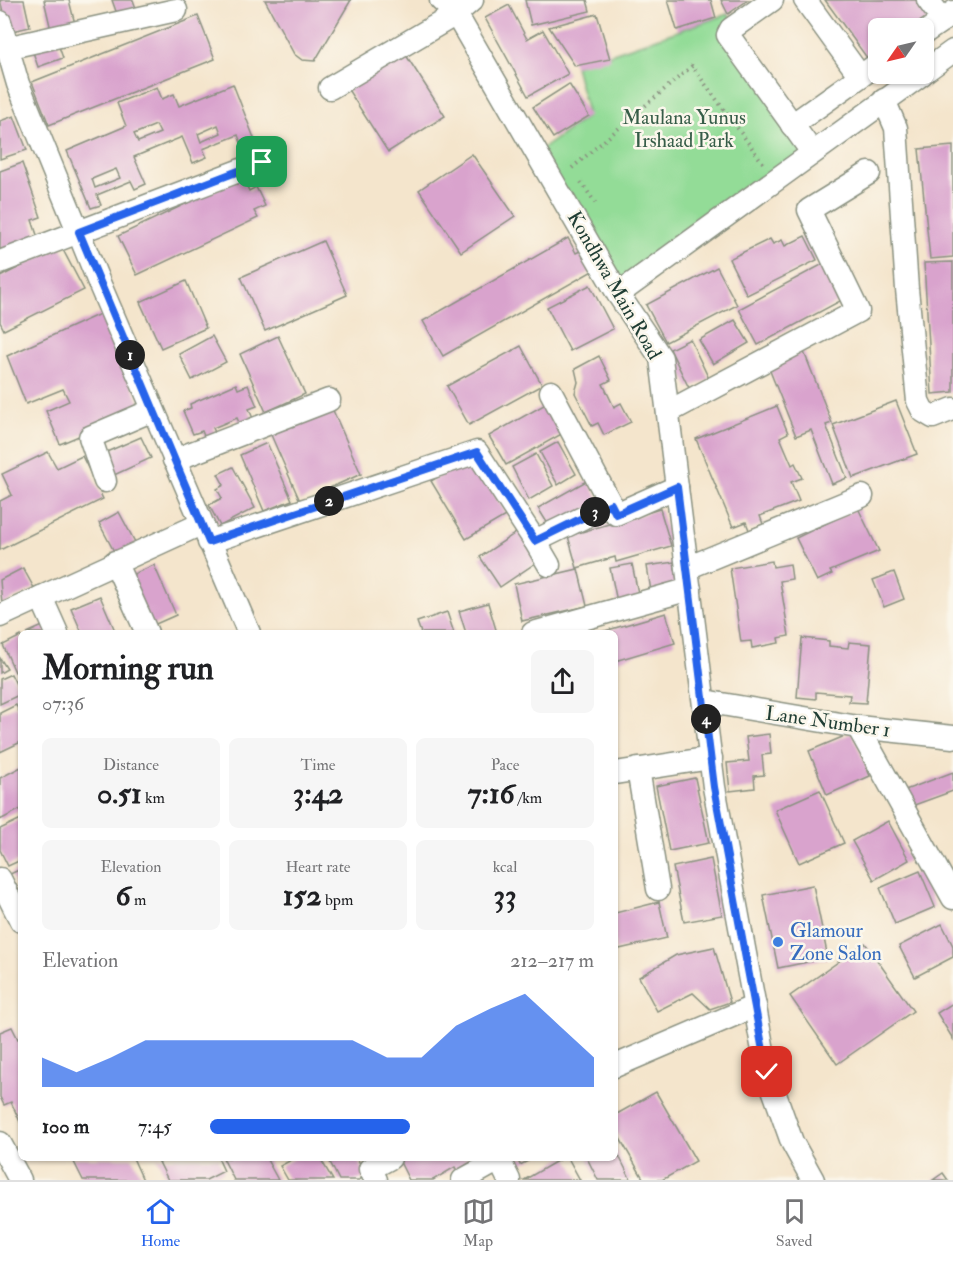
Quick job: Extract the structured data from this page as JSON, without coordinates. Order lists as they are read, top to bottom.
{
  "streets": {
    "street": ["Kondhwa Main Road", "Lane Number 1"]
  },
  "crossings": [
    ["Kondhwa Main Road", "Lane Number 1"]
  ],
  "parks": ["Maulana Yunus Irshaad Park"],
  "places": ["Glamour Zone Salon"],
  "north": "bottom left",
  "page": {
    "pins": [
      "1",
      "2",
      "3",
      "4"
    ],
    "heading": ["Morning run", "07:36"],
    "stats": [
      ["Distance", "0.51 km"],
      ["Time", "3:42"],
      ["Pace", "7:16 /km"],
      ["Elevation", "6 m"],
      ["Heart rate", "152 bpm"],
      ["kcal", "33"]
    ],
    "chart": ["Elevation", "212–217 m"],
    "list": [
      {
        "name": "100 m",
        "note": "7:45"
      }
    ],
    "tabs": ["Home", "Map", "Saved"]
  }
}
